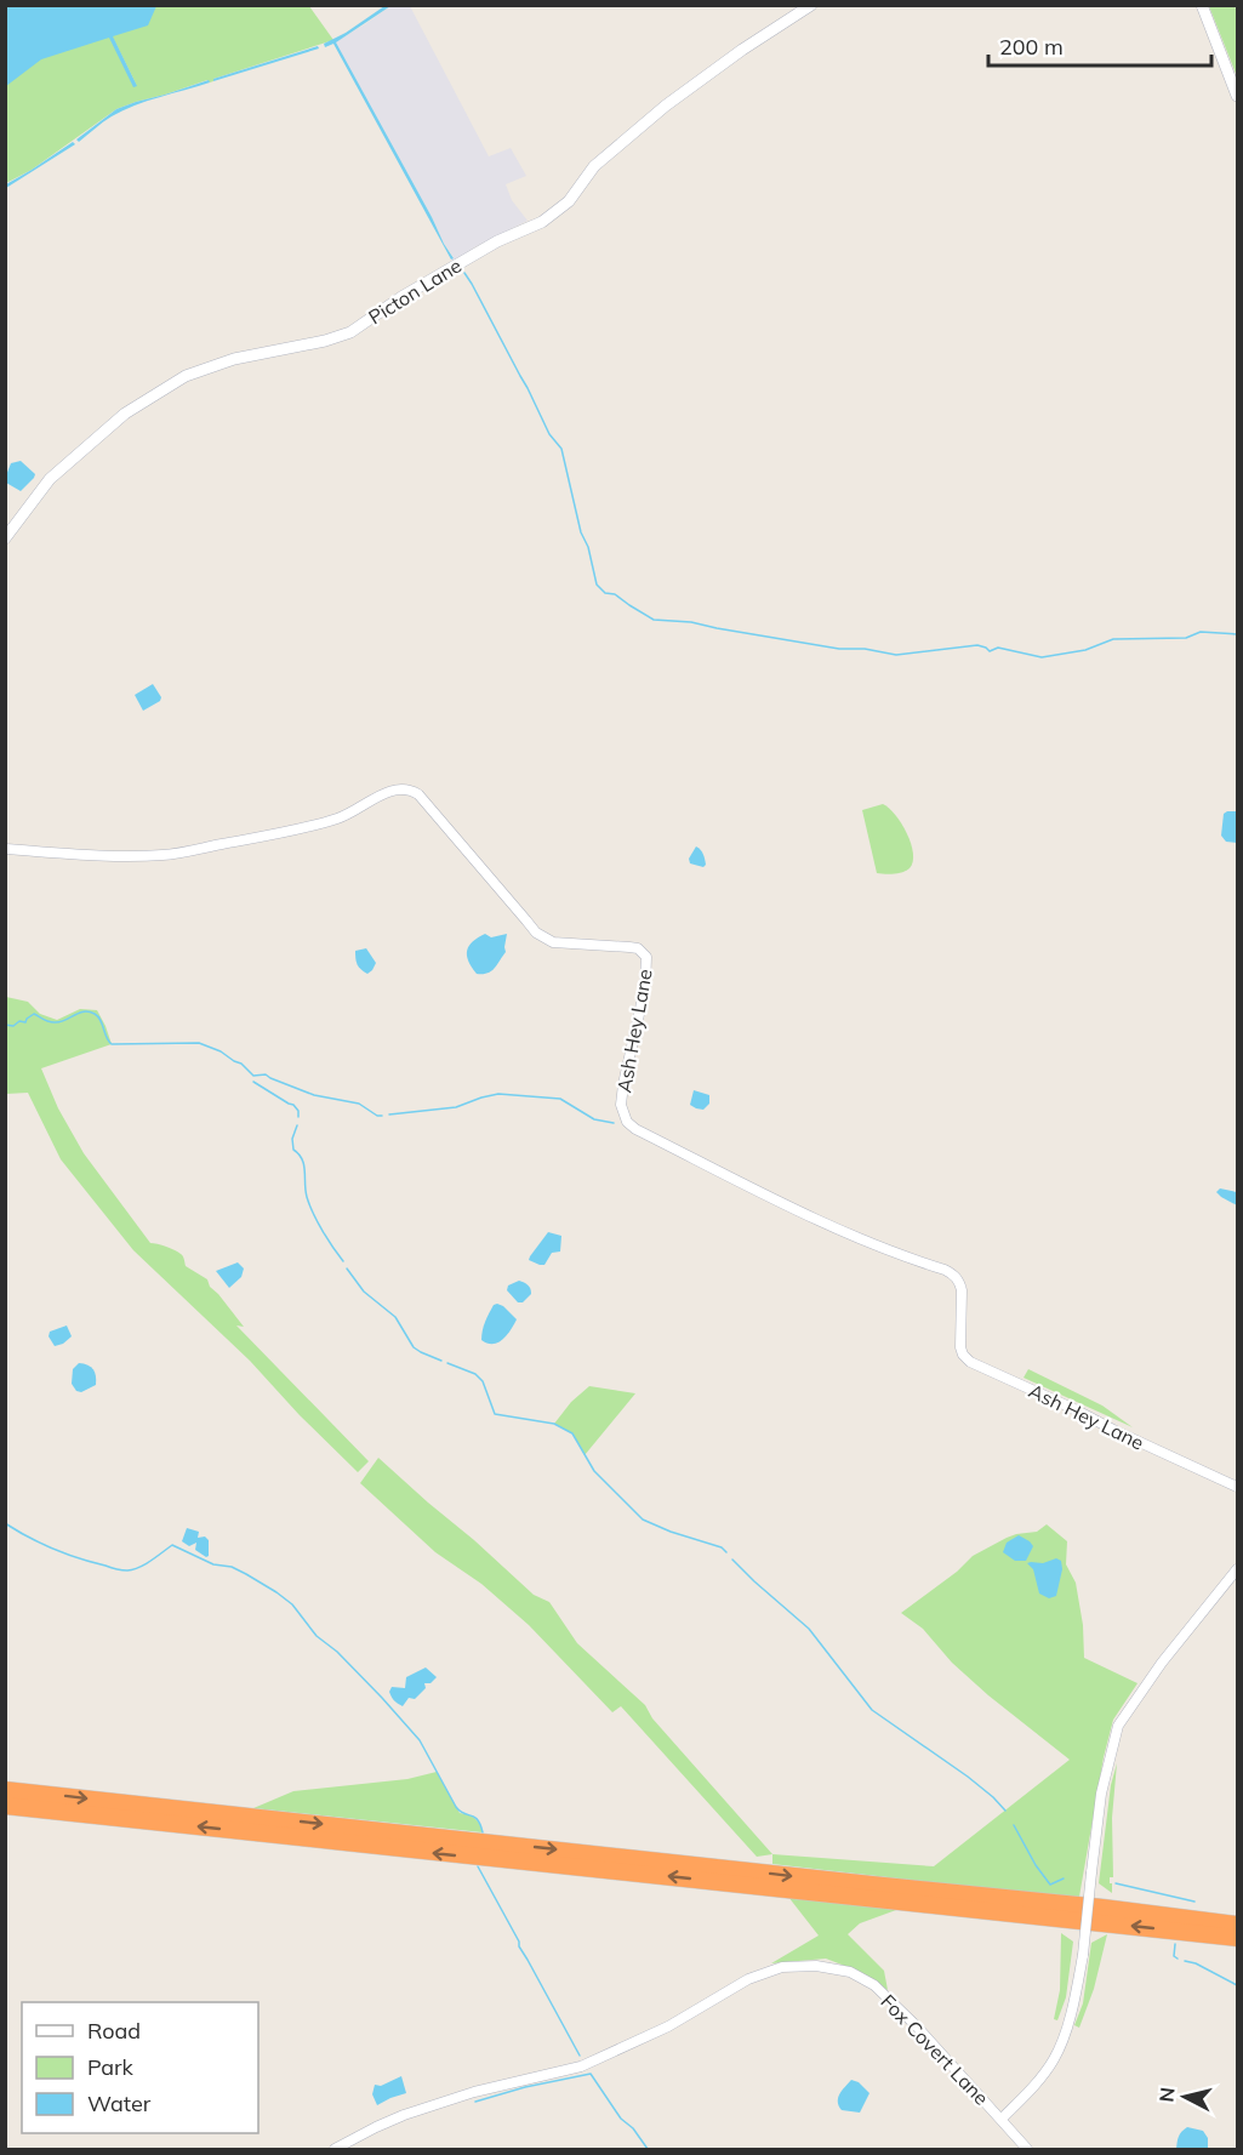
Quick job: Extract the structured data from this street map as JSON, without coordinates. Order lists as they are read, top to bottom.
{
  "streets": {
    "street": ["Picton Lane", "Ash Hey Lane", "Fox Covert Lane"]
  },
  "legend": ["Road", "Park", "Water"],
  "scale_bar": "200 m",
  "north": "left"
}
